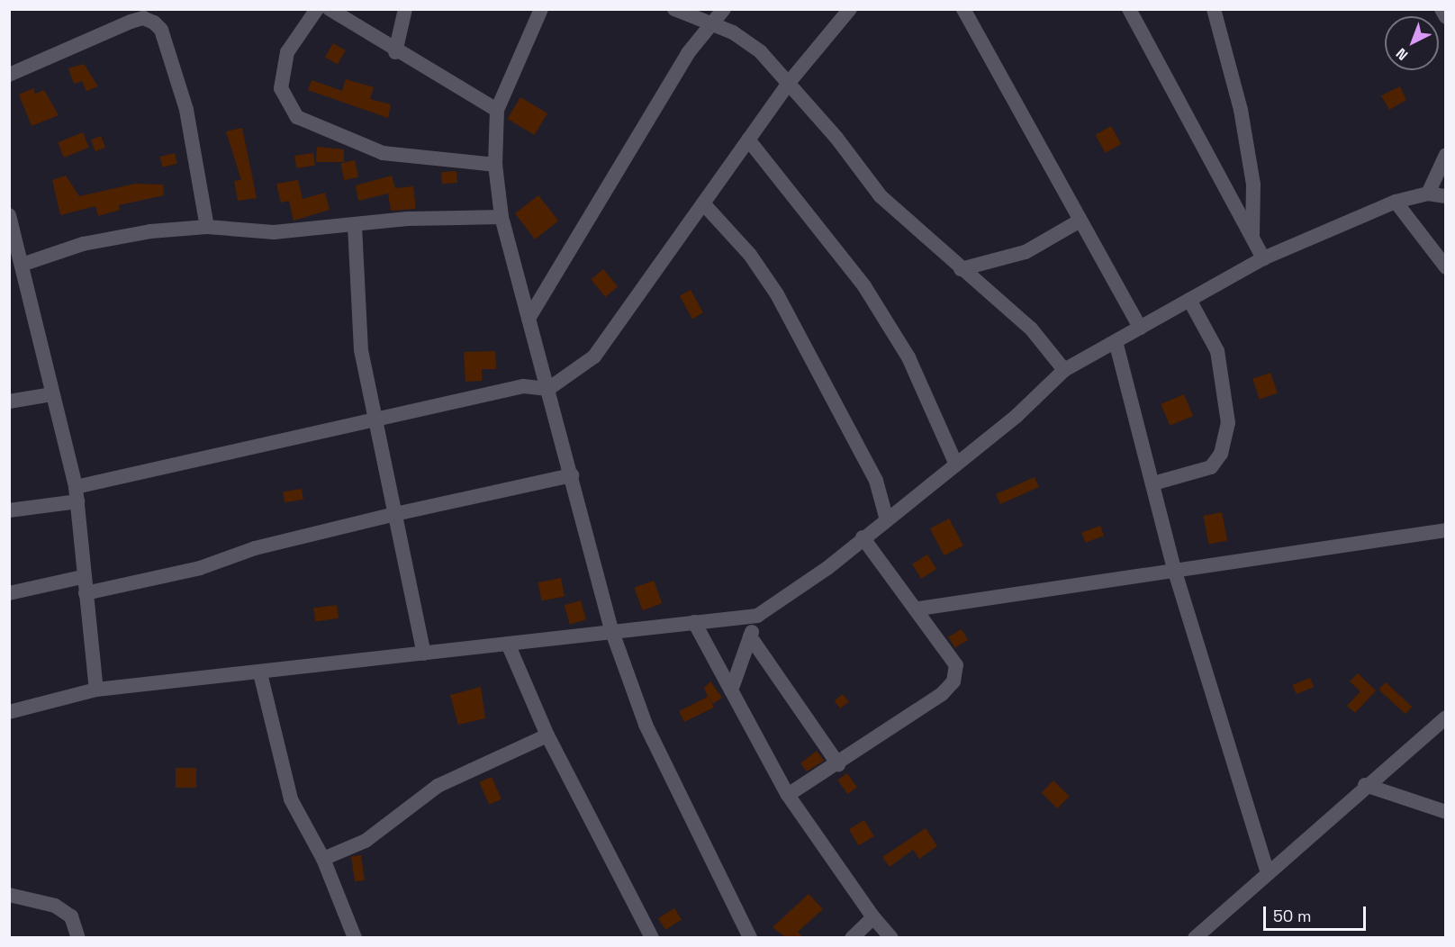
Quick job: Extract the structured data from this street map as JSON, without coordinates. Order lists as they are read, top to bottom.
{
  "scale_bar": "50 m",
  "north": "bottom left"
}
